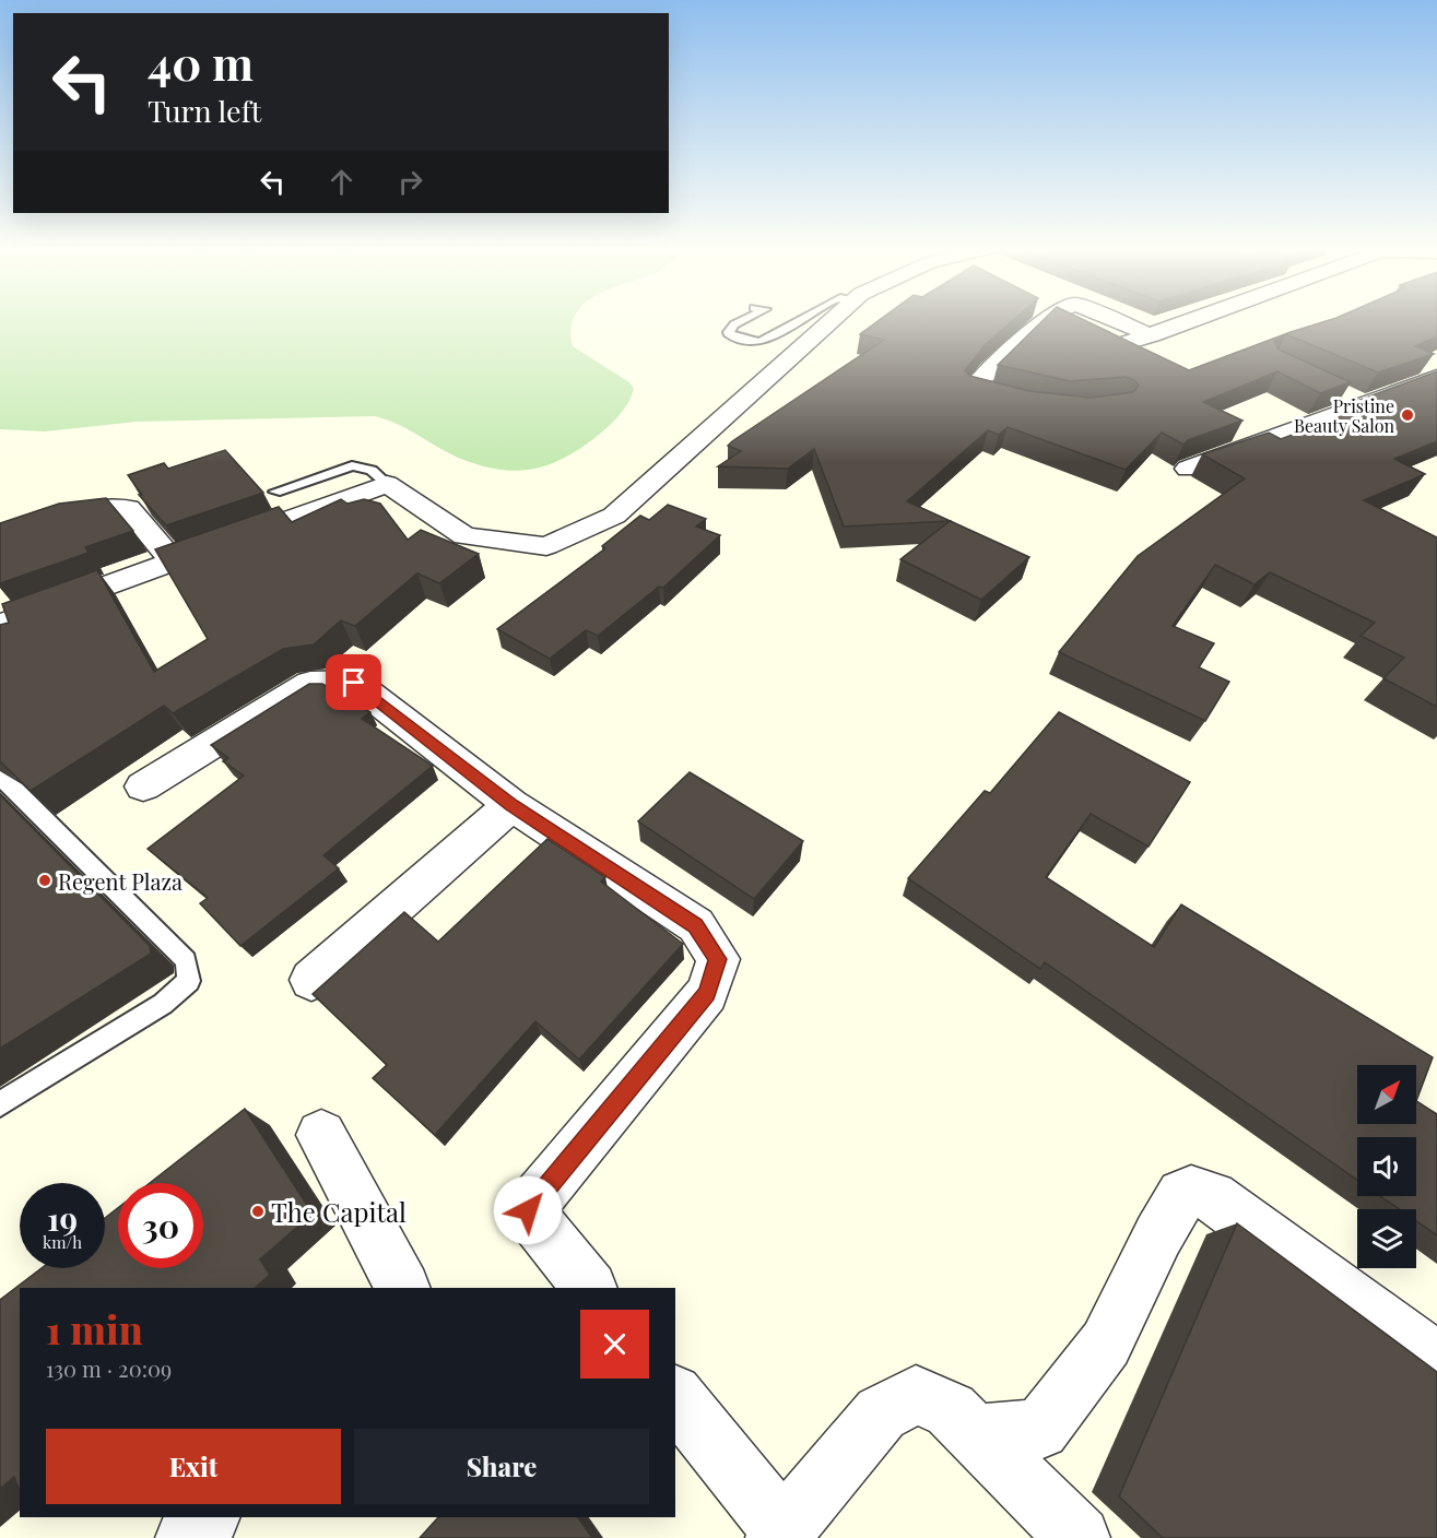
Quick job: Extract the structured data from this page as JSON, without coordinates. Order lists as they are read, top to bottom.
{
  "places": ["Pristine Beauty Salon", "Regent Plaza", "The Capital"],
  "north": "top right",
  "page": {
    "turn": ["40 m", "Turn left"],
    "speed": "19 km/h",
    "limit": "30",
    "heading": ["1 min", "130 m · 20:09"],
    "buttons": ["Exit", "Share"]
  }
}
